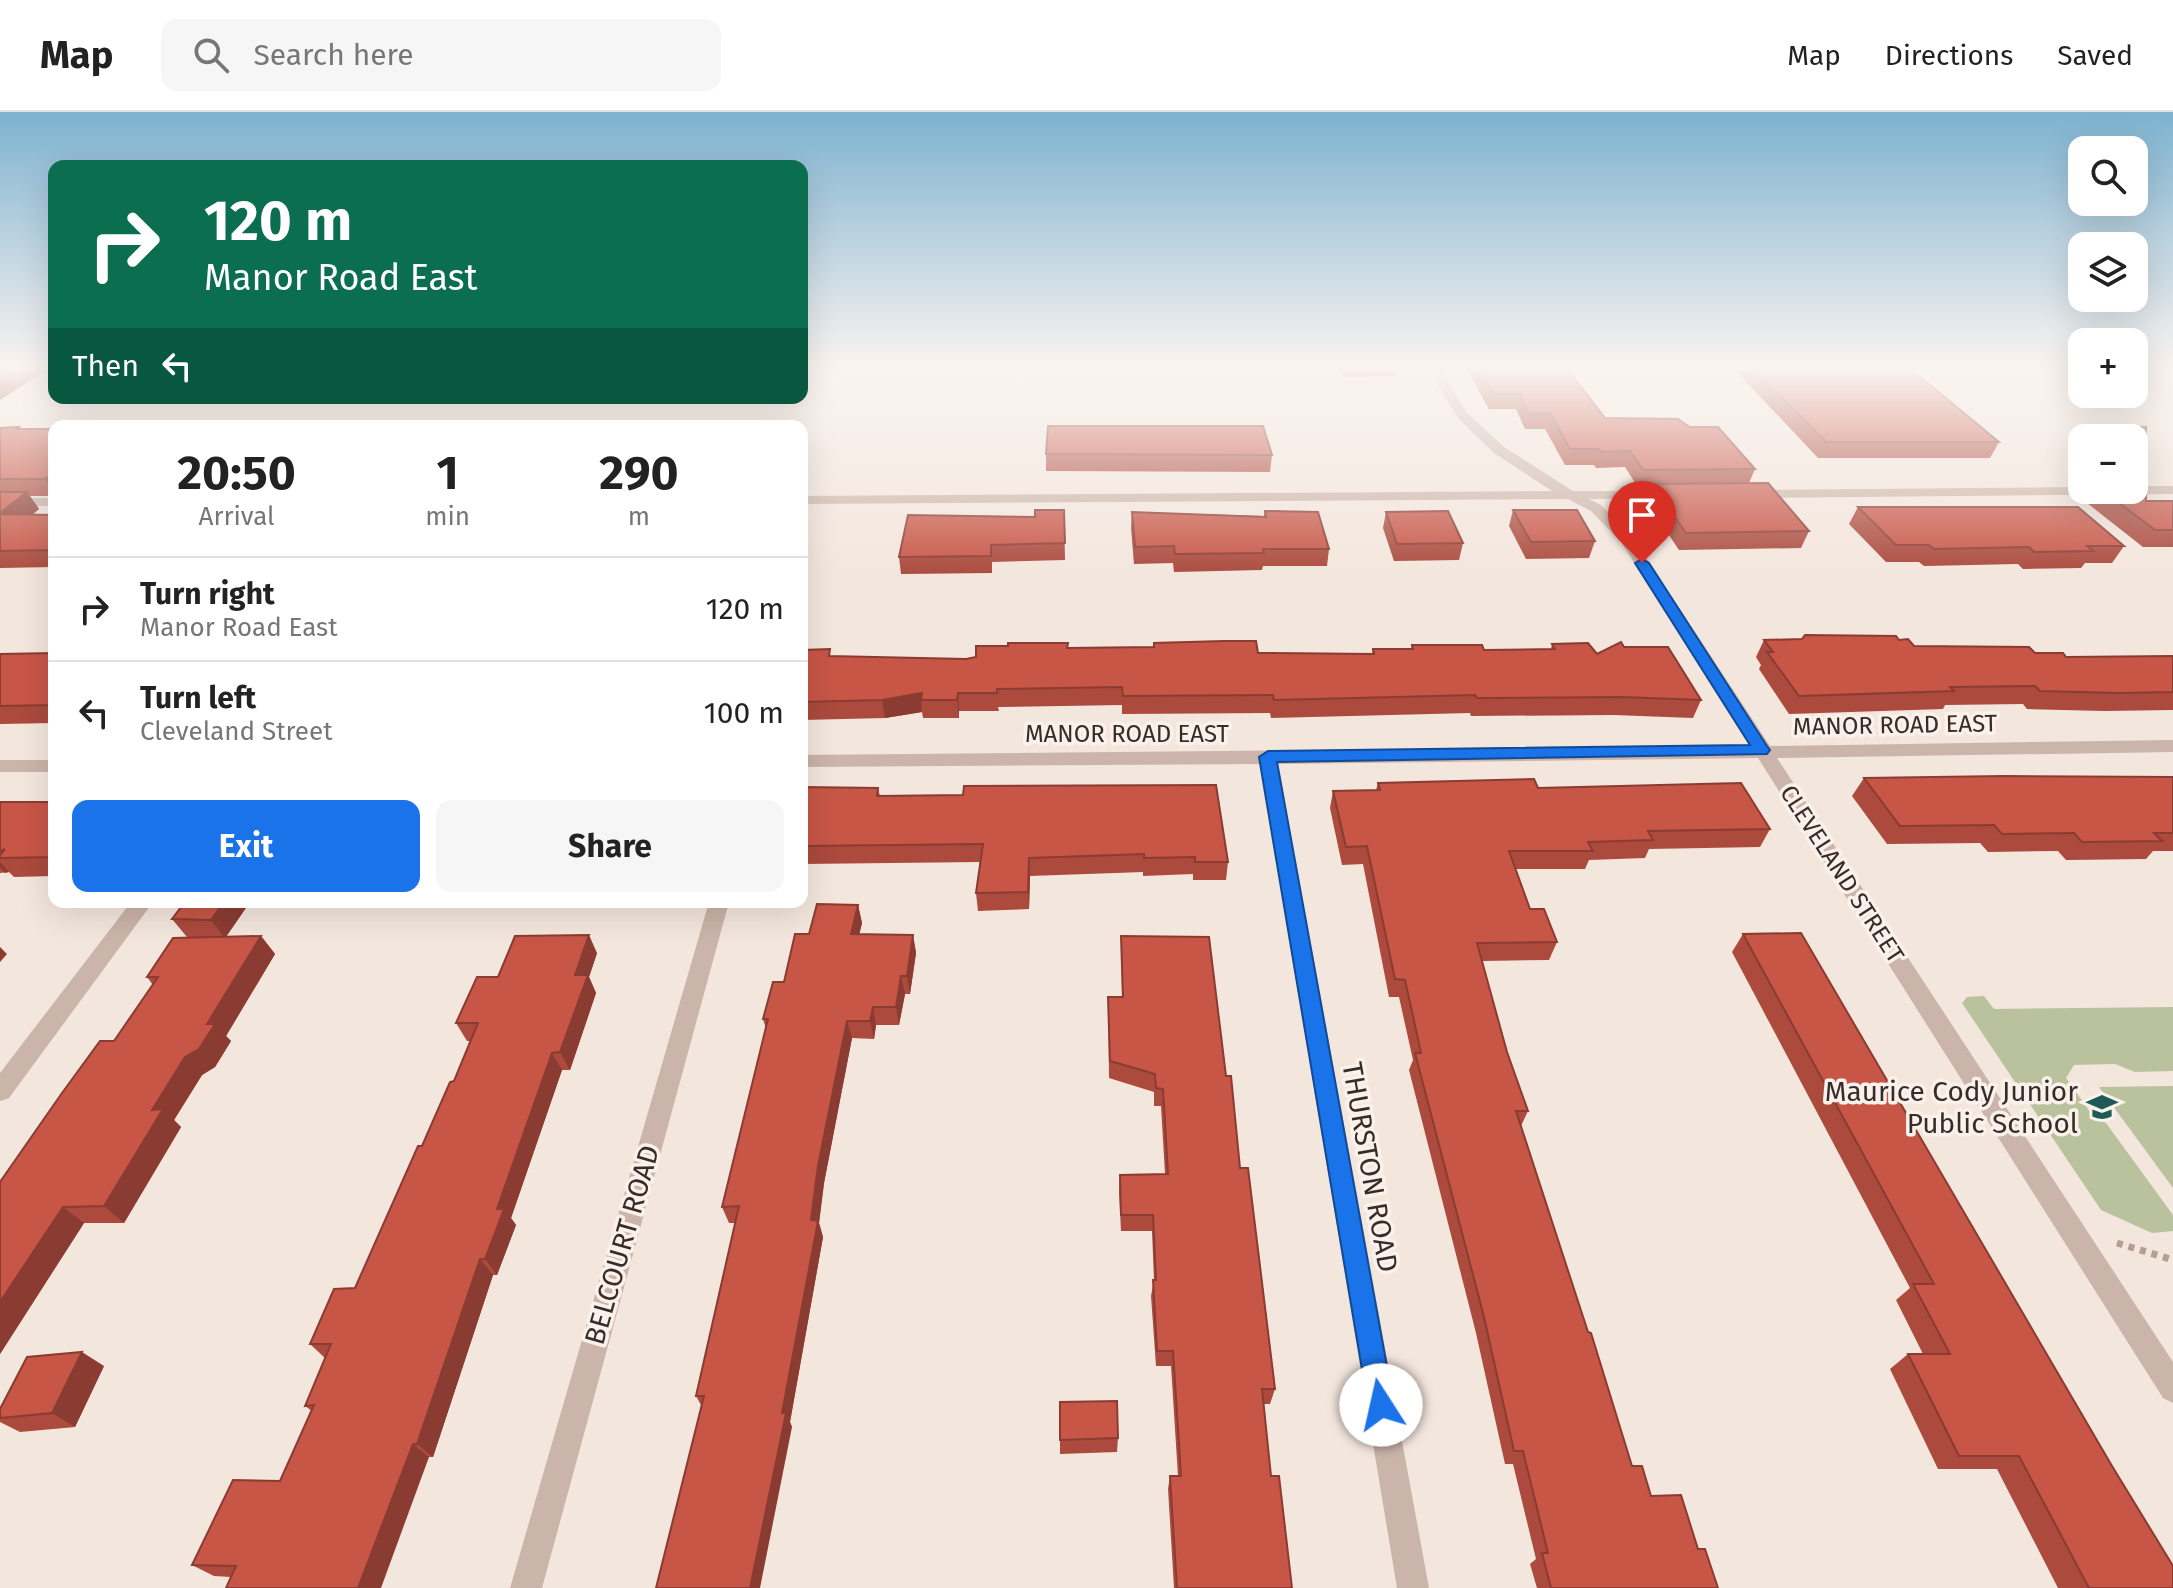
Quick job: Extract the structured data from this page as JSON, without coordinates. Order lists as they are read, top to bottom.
{
  "streets": {
    "street": [
      "MANOR ROAD EAST",
      "CLEVELAND STREET",
      "THURSTON ROAD",
      "BELCOURT ROAD"
    ]
  },
  "crossings": [
    ["MANOR ROAD EAST", "CLEVELAND STREET"],
    ["MANOR ROAD EAST", "THURSTON ROAD"]
  ],
  "places": {
    "school or university": ["Maurice Cody Junior Public School"]
  },
  "page": {
    "header": "Map",
    "search": "Search here",
    "nav": ["Map", "Directions", "Saved"],
    "map_buttons": ["+", "−"],
    "turn": ["120 m", "Manor Road East"],
    "then": "Then",
    "eta": [
      "20:50",
      "Arrival",
      "1",
      "min",
      "290",
      "m"
    ],
    "list": [
      {
        "name": "Turn right",
        "note": "Manor Road East",
        "value": "120 m"
      },
      {
        "name": "Turn left",
        "note": "Cleveland Street",
        "value": "100 m"
      }
    ],
    "buttons": ["Exit", "Share"]
  }
}
